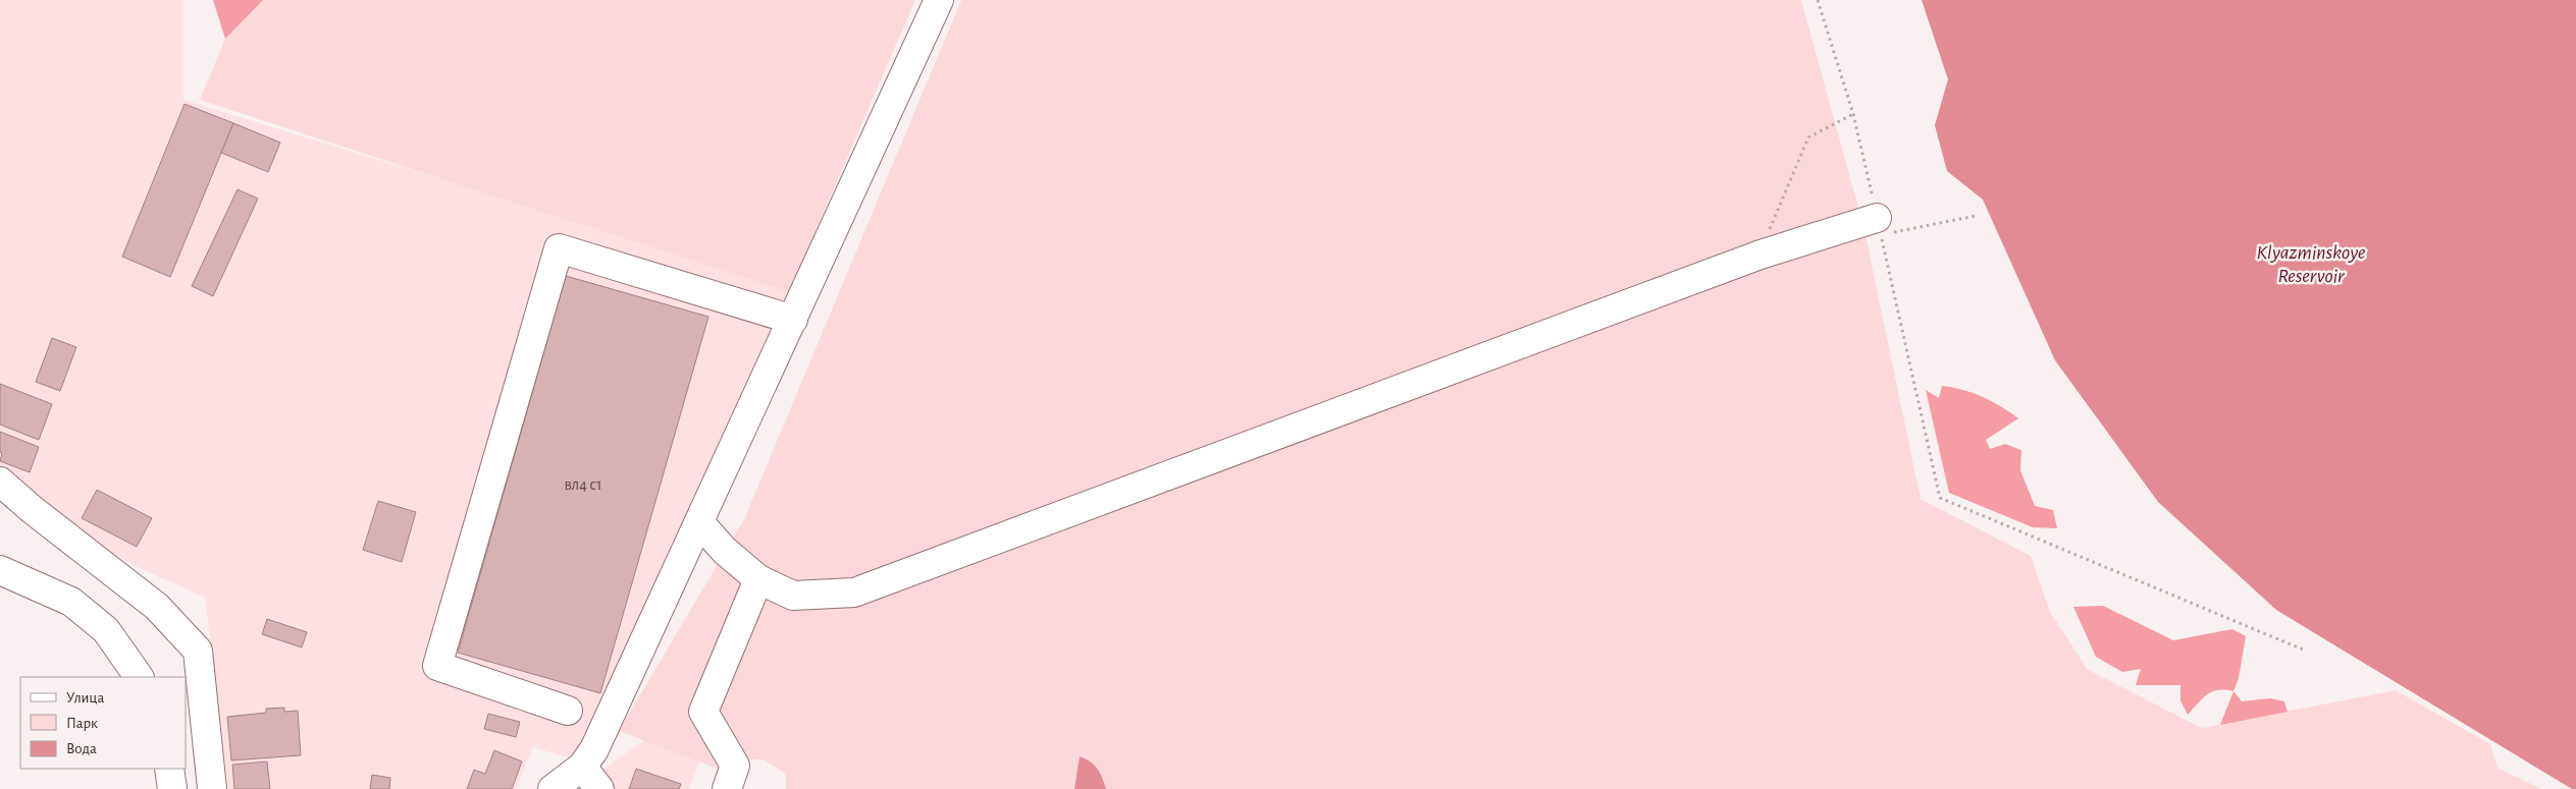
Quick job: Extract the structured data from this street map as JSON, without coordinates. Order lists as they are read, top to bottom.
{
  "water": ["Klyazminskoye Reservoir"],
  "house_numbers": ["вл4 с1"],
  "legend": ["Улица", "Парк", "Вода"]
}
